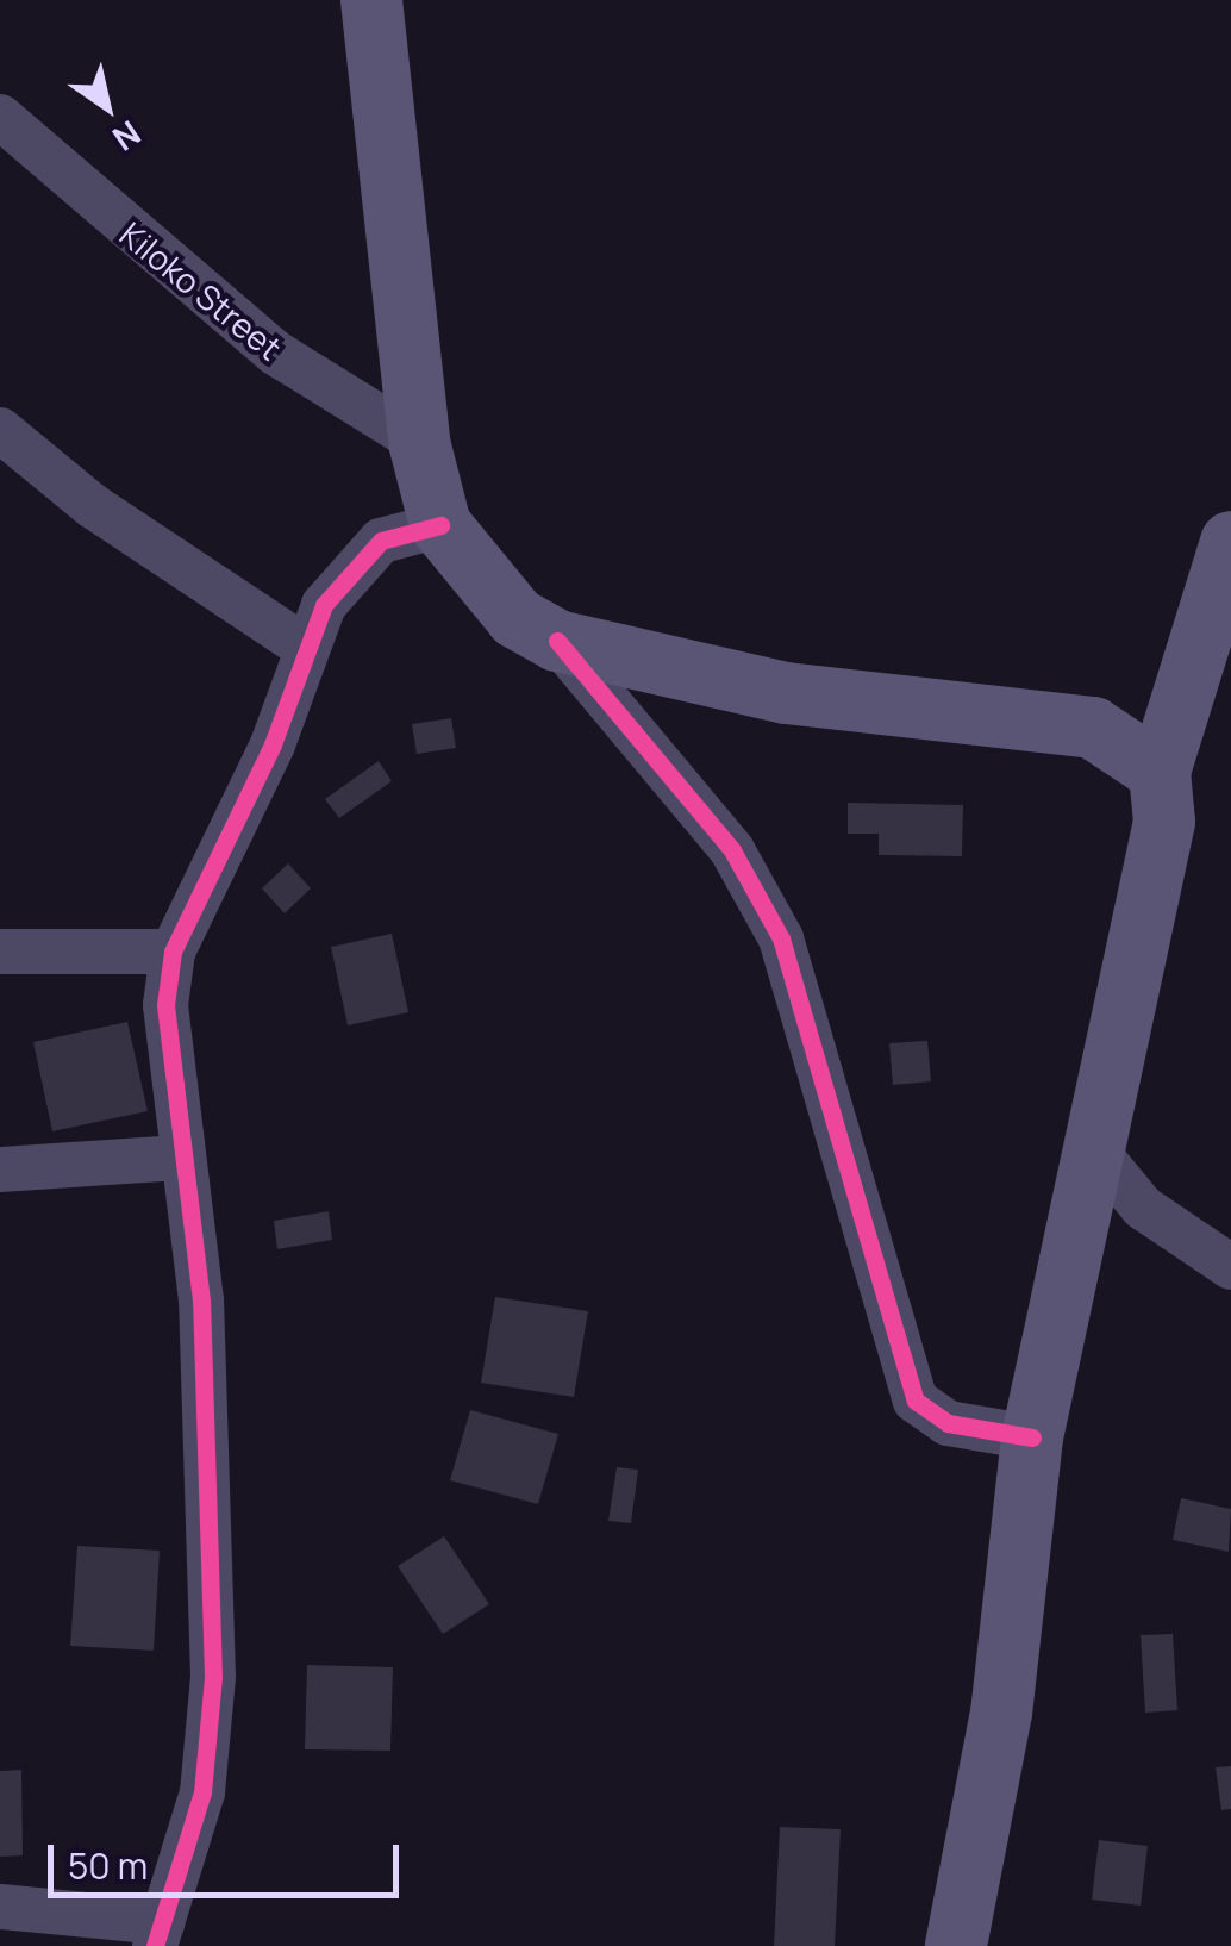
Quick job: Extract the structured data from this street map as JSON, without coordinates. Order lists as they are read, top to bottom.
{
  "streets": {
    "street": ["Kiloko Street"]
  },
  "scale_bar": "50 m",
  "north": "bottom right"
}
